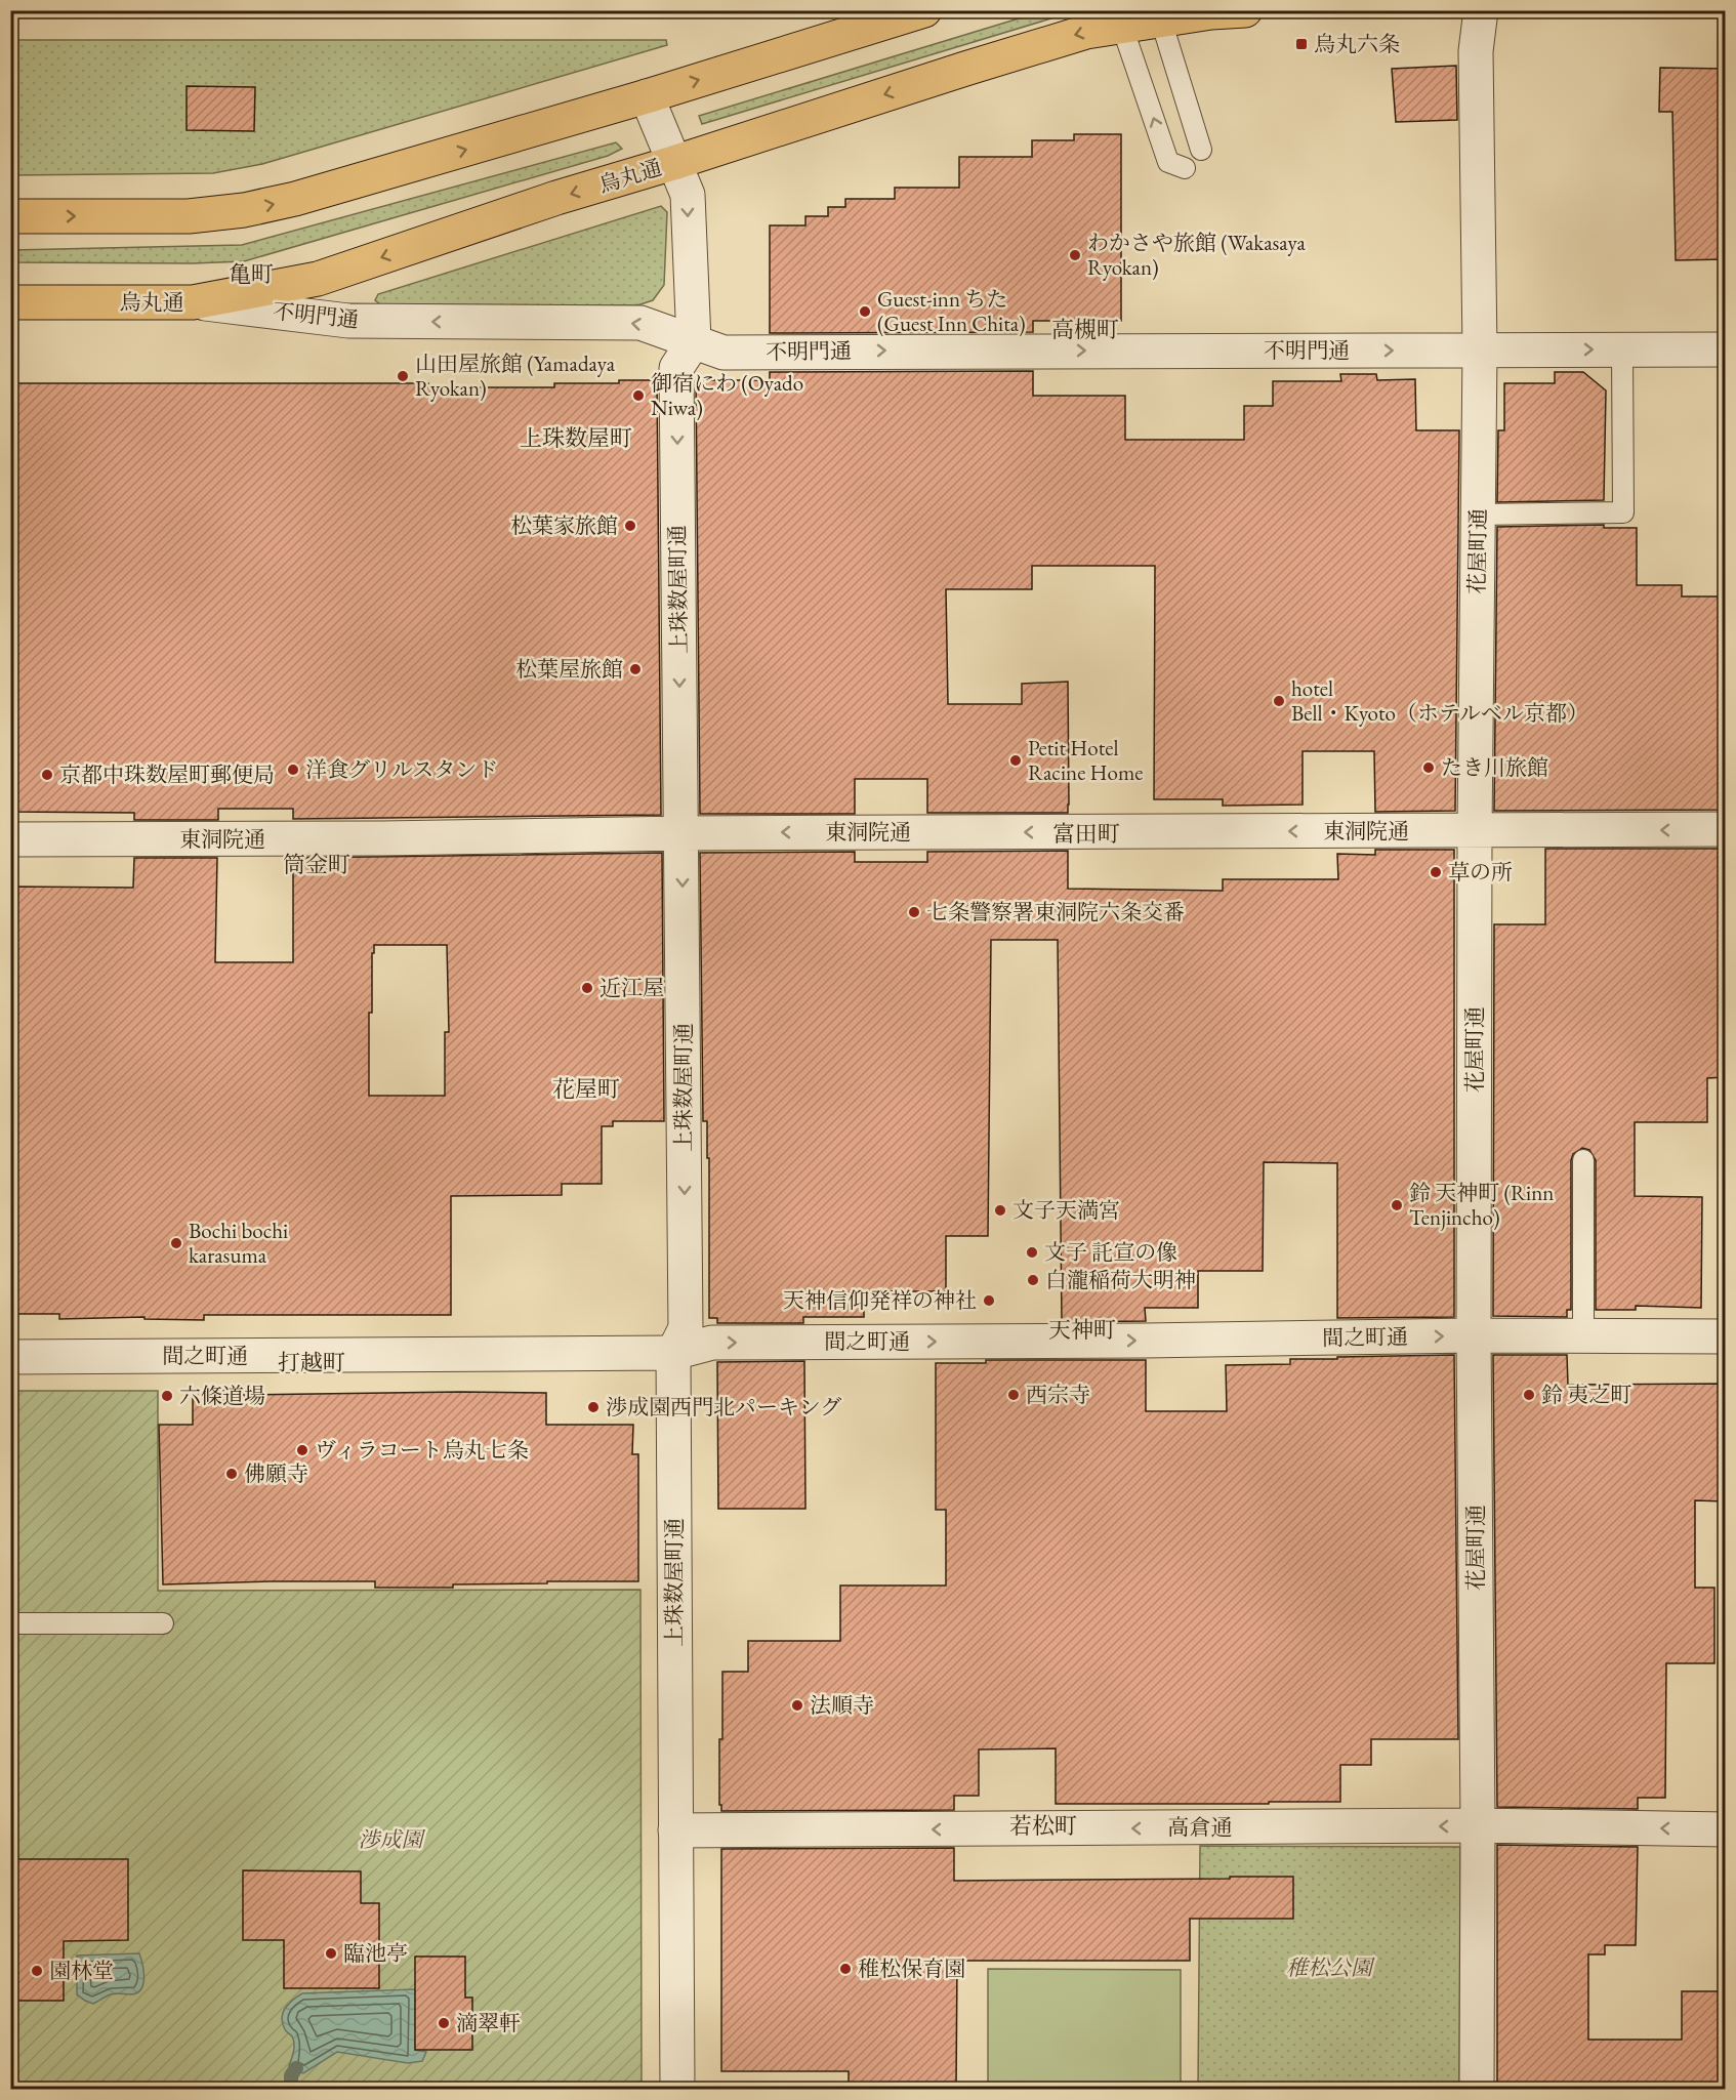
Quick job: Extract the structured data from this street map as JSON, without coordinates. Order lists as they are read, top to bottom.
{
  "streets": {
    "highway": ["烏丸通"],
    "street": [
      "不明門通",
      "花屋町通",
      "上珠数屋町通",
      "東洞院通",
      "間之町通",
      "高倉通"
    ]
  },
  "crossings": [
    ["烏丸通", "不明門通"],
    ["不明門通", "花屋町通"],
    ["不明門通", "上珠数屋町通"],
    ["花屋町通", "東洞院通"],
    ["花屋町通", "間之町通"],
    ["花屋町通", "高倉通"],
    ["上珠数屋町通", "東洞院通"],
    ["上珠数屋町通", "間之町通"],
    ["上珠数屋町通", "高倉通"]
  ],
  "one_way": [
    "上珠数屋町通",
    "東洞院通",
    "間之町通",
    "高倉通"
  ],
  "districts": [
    "亀町",
    "高槻町",
    "上珠数屋町",
    "富田町",
    "筒金町",
    "花屋町",
    "天神町",
    "打越町",
    "若松町"
  ],
  "parks": ["渉成園", "稚松公園"],
  "places": {
    "transit": ["烏丸六条"],
    "other": [
      "わかさや旅館 (Wakasaya Ryokan)",
      "Guest-inn ちた (Guest Inn Chita)",
      "山田屋旅館 (Yamadaya Ryokan)",
      "御宿にわ (Oyado Niwa)",
      "松葉家旅館",
      "松葉屋旅館",
      "hotel Bell・Kyoto（ホテルベル京都）",
      "Petit Hotel Racine Home",
      "たき川旅館",
      "洋食グリルスタンド",
      "京都中珠数屋町郵便局",
      "草の所",
      "七条警察署東洞院六条交番",
      "近江屋",
      "鈴 天神町 (Rinn Tenjincho)",
      "文子天満宮",
      "Bochi bochi karasuma",
      "文子 託宣の像",
      "白瀧稲荷大明神",
      "天神信仰発祥の神社",
      "西宗寺",
      "鈴 夷之町",
      "六條道場",
      "渉成園西門北パーキング",
      "ヴィラコート烏丸七条",
      "佛願寺",
      "法順寺",
      "臨池亭",
      "稚松保育園",
      "園林堂",
      "滴翠軒"
    ]
  }
}
